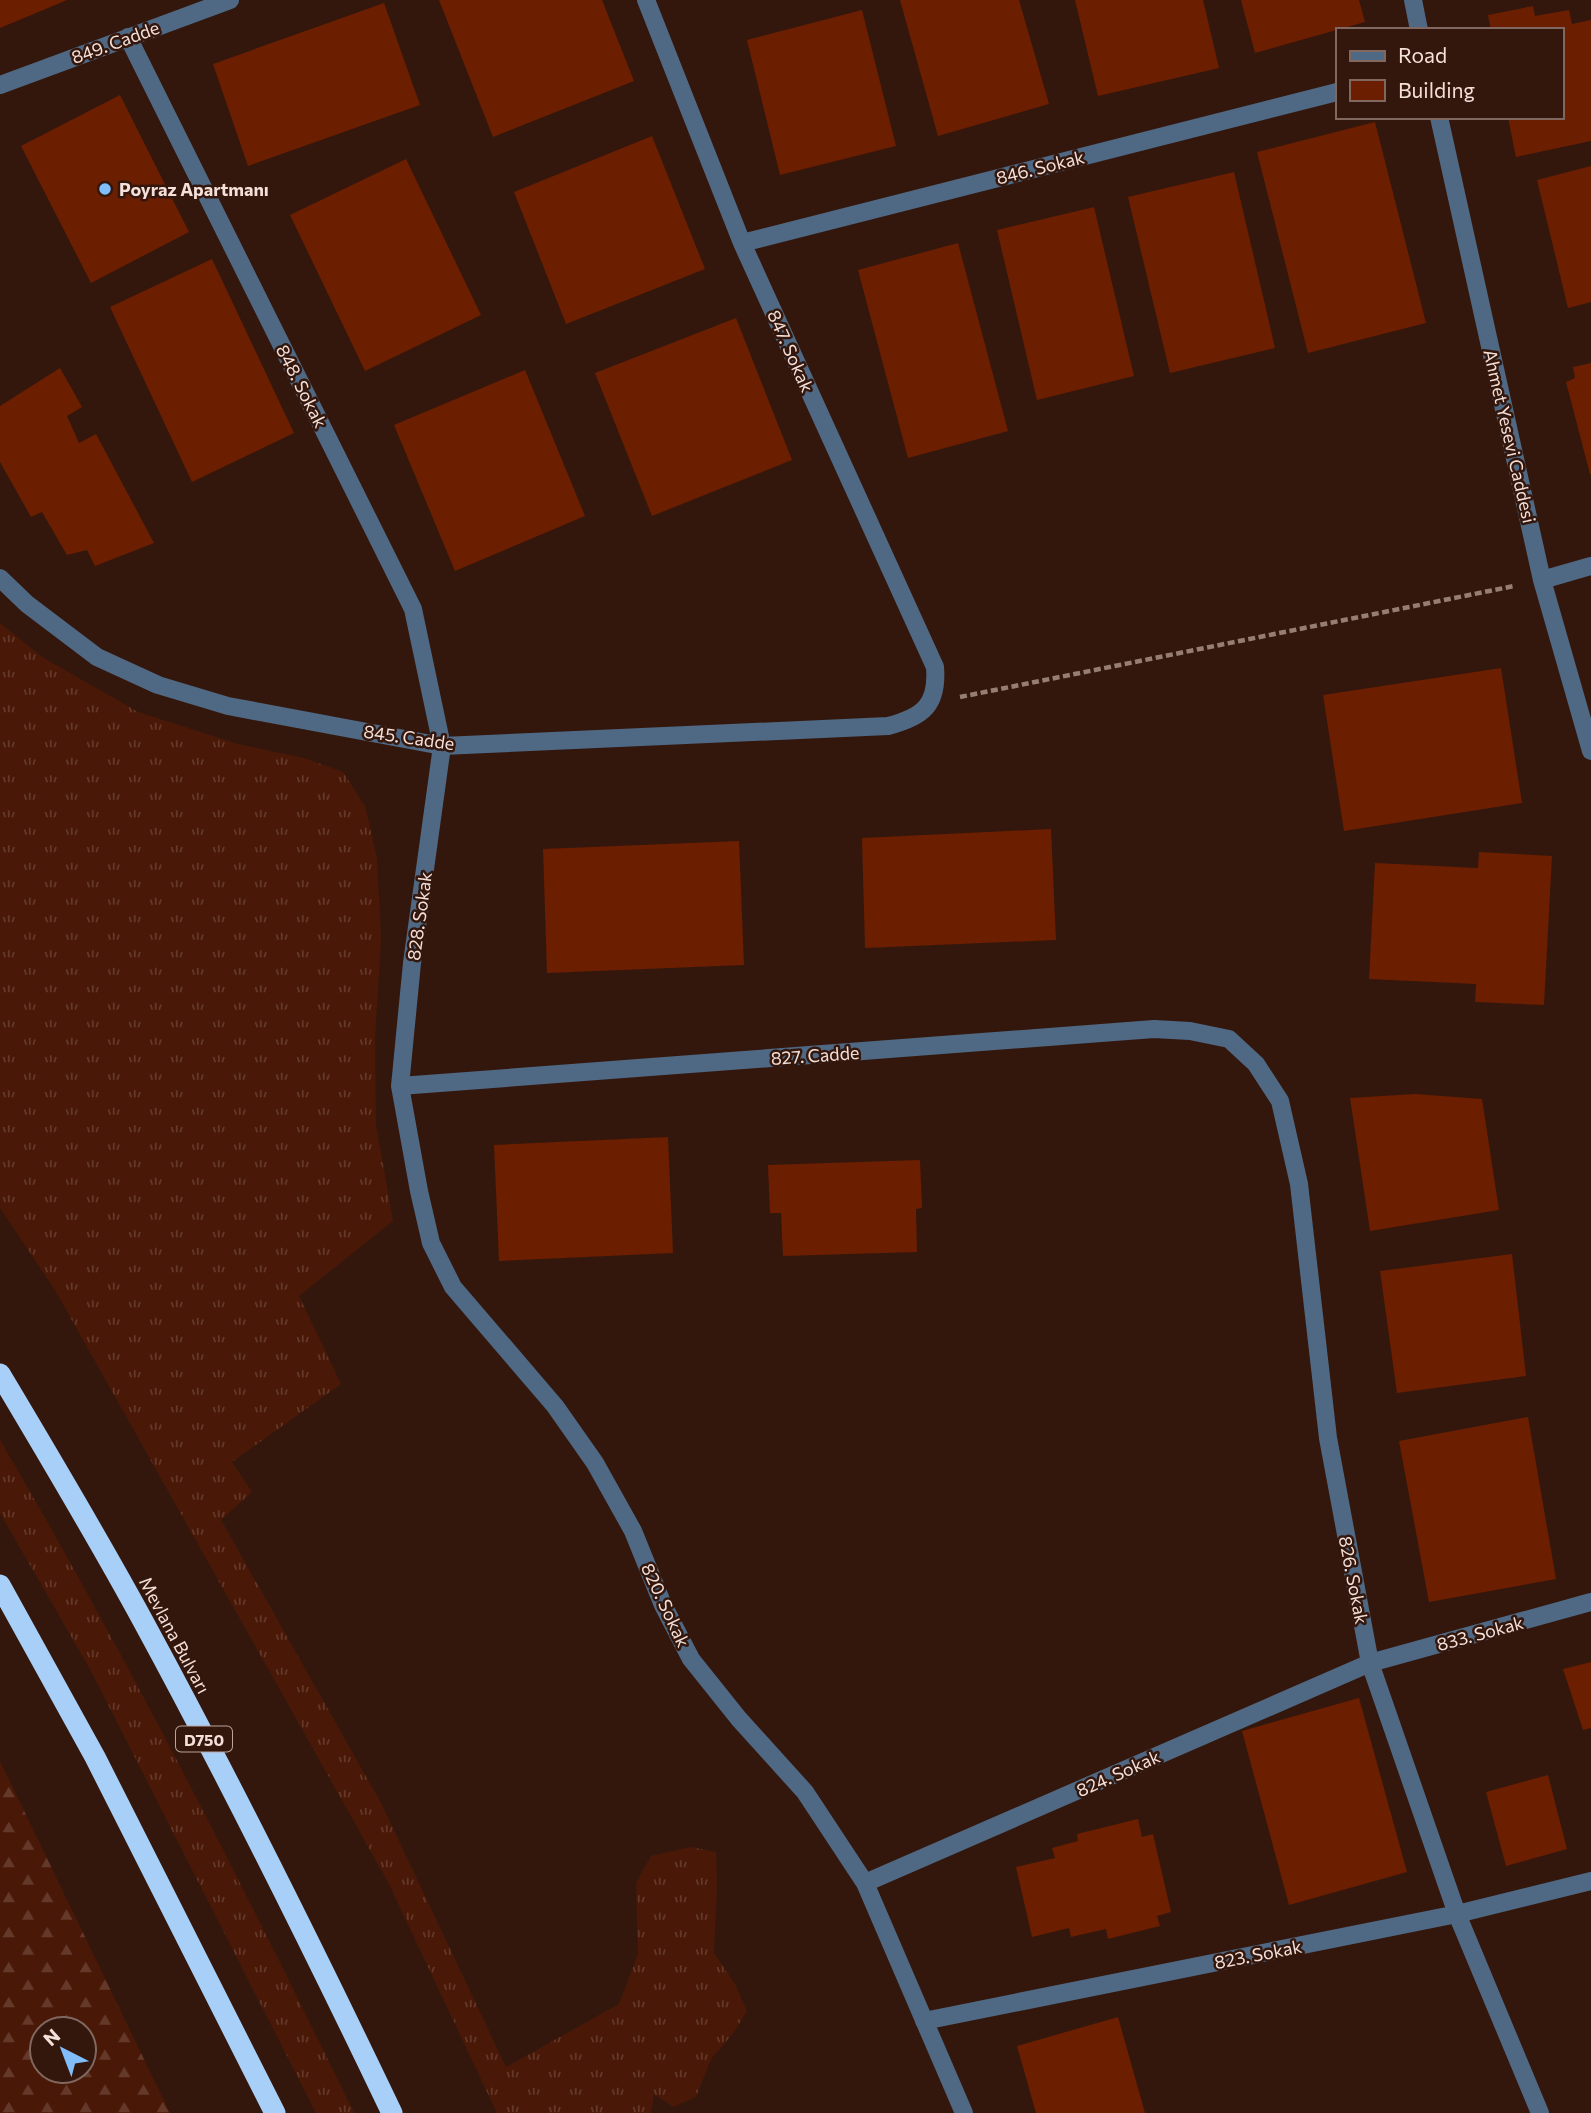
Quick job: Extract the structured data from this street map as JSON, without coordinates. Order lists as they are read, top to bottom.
{
  "streets": {
    "highway": ["Mevlana Bulvarı", "D750"],
    "street": [
      "849. Cadde",
      "846. Sokak",
      "847. Sokak",
      "848. Sokak",
      "Ahmet Yesevi Caddesi",
      "845. Cadde",
      "828. Sokak",
      "827. Cadde",
      "826. Sokak",
      "820. Sokak",
      "833. Sokak",
      "824. Sokak",
      "823. Sokak"
    ]
  },
  "crossings": [
    ["849. Cadde", "848. Sokak"],
    ["846. Sokak", "847. Sokak"],
    ["847. Sokak", "845. Cadde"],
    ["848. Sokak", "845. Cadde"],
    ["848. Sokak", "828. Sokak"],
    ["845. Cadde", "828. Sokak"],
    ["828. Sokak", "827. Cadde"],
    ["828. Sokak", "820. Sokak"],
    ["827. Cadde", "826. Sokak"],
    ["827. Cadde", "820. Sokak"],
    ["826. Sokak", "833. Sokak"],
    ["826. Sokak", "824. Sokak"],
    ["826. Sokak", "823. Sokak"],
    ["820. Sokak", "824. Sokak"],
    ["820. Sokak", "823. Sokak"],
    ["833. Sokak", "824. Sokak"]
  ],
  "places": ["Poyraz Apartmanı"],
  "legend": ["Road", "Building"],
  "north": "top left"
}
